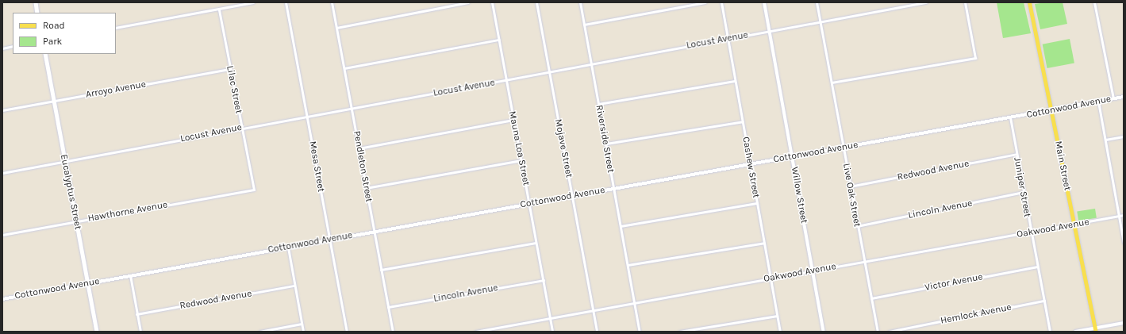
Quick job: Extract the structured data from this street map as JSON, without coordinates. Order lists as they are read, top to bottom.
{
  "streets": {
    "main road": ["Main Street", "Eucalyptus Street"],
    "street": [
      "Locust Avenue",
      "Arroyo Avenue",
      "Lilac Street",
      "Cottonwood Avenue",
      "Riverside Street",
      "Mauna Loa Street",
      "Mojave Street",
      "Mesa Street",
      "Pendleton Street",
      "Cashew Street",
      "Redwood Avenue",
      "Juniper Street",
      "Willow Street",
      "Live Oak Street",
      "Lincoln Avenue",
      "Hawthorne Avenue",
      "Oakwood Avenue",
      "Victor Avenue",
      "Hemlock Avenue"
    ]
  },
  "crossings": [
    ["Locust Avenue", "Lilac Street"],
    ["Locust Avenue", "Riverside Street"],
    ["Locust Avenue", "Mauna Loa Street"],
    ["Locust Avenue", "Mojave Street"],
    ["Locust Avenue", "Mesa Street"],
    ["Locust Avenue", "Pendleton Street"],
    ["Locust Avenue", "Cashew Street"],
    ["Locust Avenue", "Eucalyptus Street"],
    ["Locust Avenue", "Willow Street"],
    ["Locust Avenue", "Live Oak Street"],
    ["Arroyo Avenue", "Lilac Street"],
    ["Arroyo Avenue", "Eucalyptus Street"],
    ["Lilac Street", "Hawthorne Avenue"],
    ["Cottonwood Avenue", "Riverside Street"],
    ["Cottonwood Avenue", "Mauna Loa Street"],
    ["Cottonwood Avenue", "Mojave Street"],
    ["Cottonwood Avenue", "Main Street"],
    ["Cottonwood Avenue", "Mesa Street"],
    ["Cottonwood Avenue", "Pendleton Street"],
    ["Cottonwood Avenue", "Cashew Street"],
    ["Cottonwood Avenue", "Juniper Street"],
    ["Cottonwood Avenue", "Eucalyptus Street"],
    ["Cottonwood Avenue", "Willow Street"],
    ["Cottonwood Avenue", "Live Oak Street"],
    ["Riverside Street", "Oakwood Avenue"],
    ["Mauna Loa Street", "Lincoln Avenue"],
    ["Mauna Loa Street", "Oakwood Avenue"],
    ["Mojave Street", "Oakwood Avenue"],
    ["Main Street", "Oakwood Avenue"],
    ["Pendleton Street", "Lincoln Avenue"],
    ["Cashew Street", "Oakwood Avenue"],
    ["Redwood Avenue", "Juniper Street"],
    ["Redwood Avenue", "Live Oak Street"],
    ["Juniper Street", "Lincoln Avenue"],
    ["Juniper Street", "Oakwood Avenue"],
    ["Juniper Street", "Victor Avenue"],
    ["Juniper Street", "Hemlock Avenue"],
    ["Eucalyptus Street", "Hawthorne Avenue"],
    ["Willow Street", "Oakwood Avenue"],
    ["Live Oak Street", "Lincoln Avenue"],
    ["Live Oak Street", "Oakwood Avenue"],
    ["Live Oak Street", "Victor Avenue"]
  ],
  "legend": ["Road", "Park"]
}
